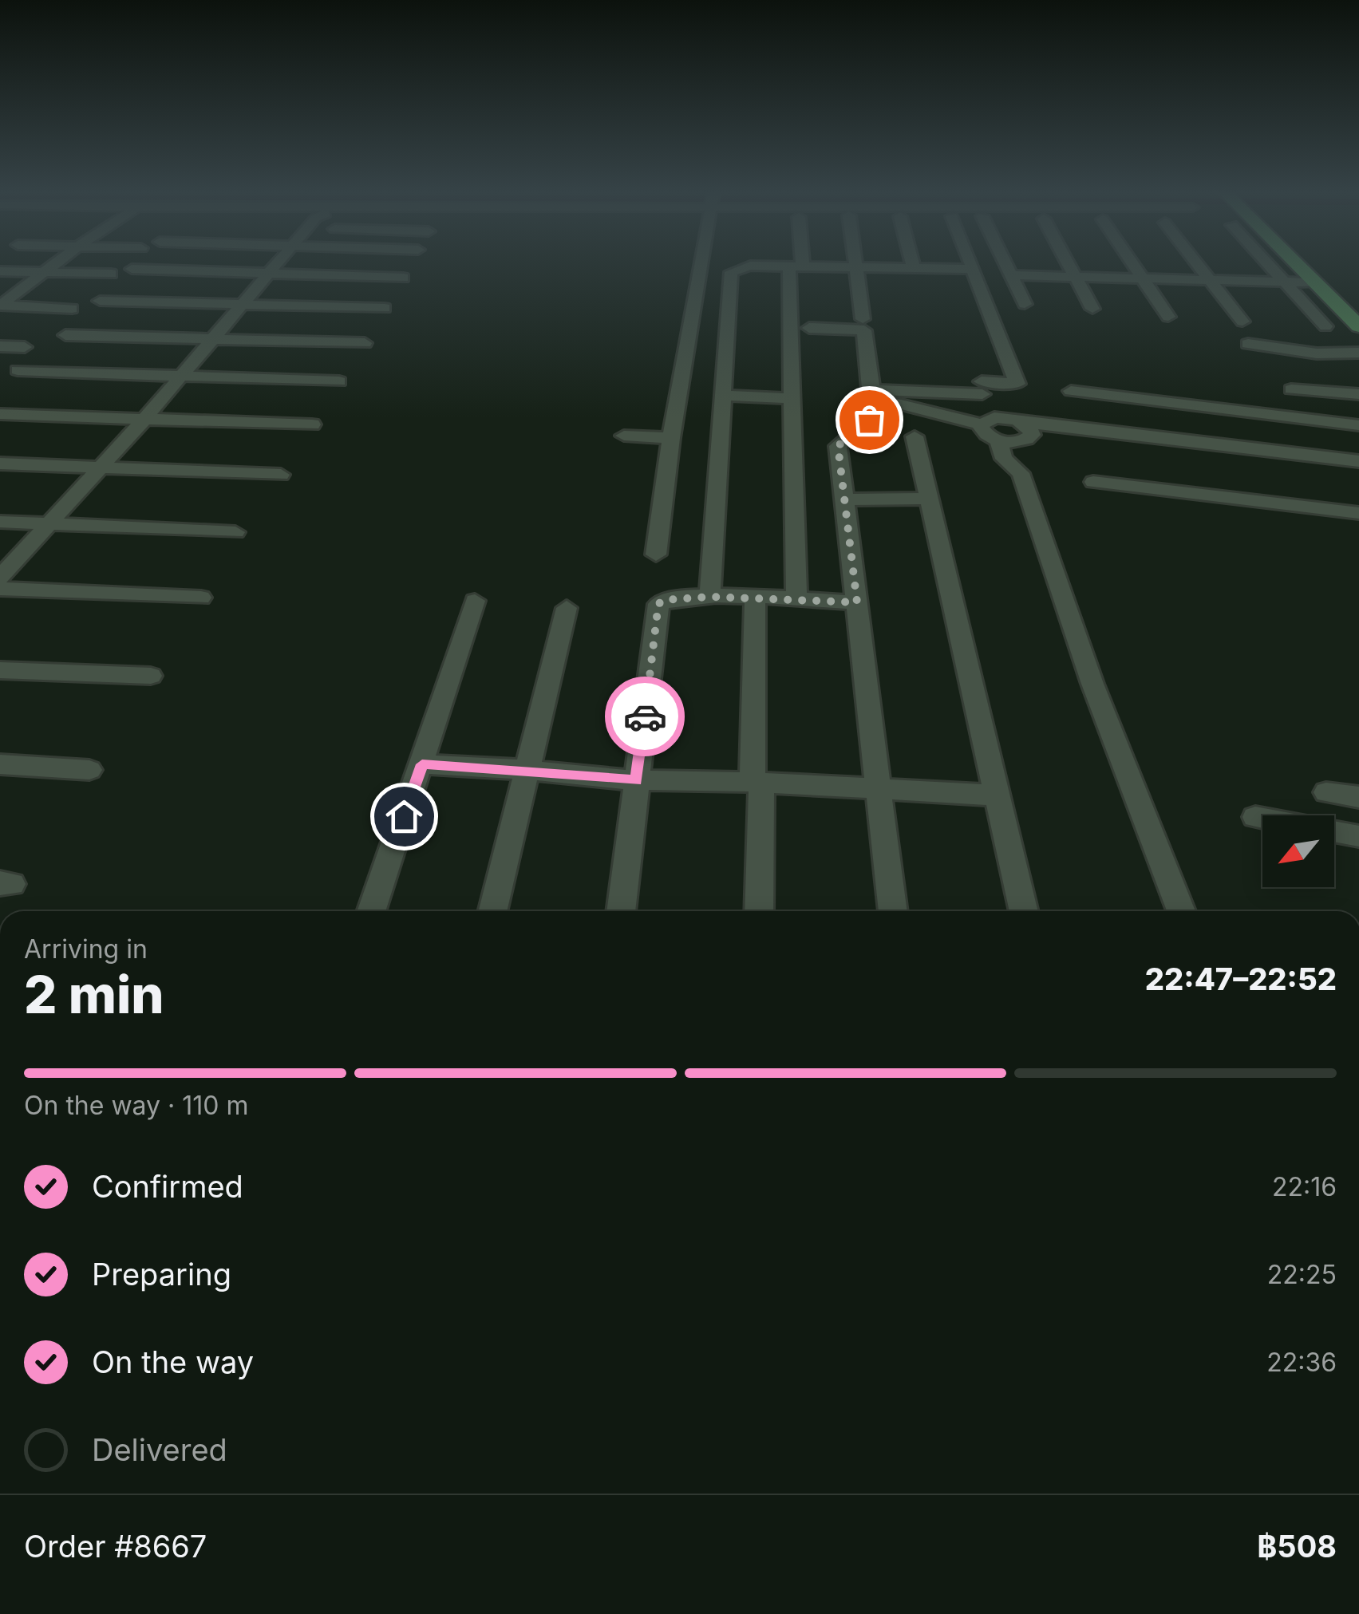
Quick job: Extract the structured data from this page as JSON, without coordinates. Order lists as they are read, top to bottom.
{
  "north": "bottom left",
  "page": {
    "heading": ["2 min", "Arriving in", "22:47–22:52"],
    "panel": ["Order #8667", "฿508"],
    "bar": "On the way · 110 m",
    "list": [
      ["Confirmed", "22:16"],
      ["Preparing", "22:25"],
      ["On the way", "22:36"],
      "Delivered"
    ]
  }
}
